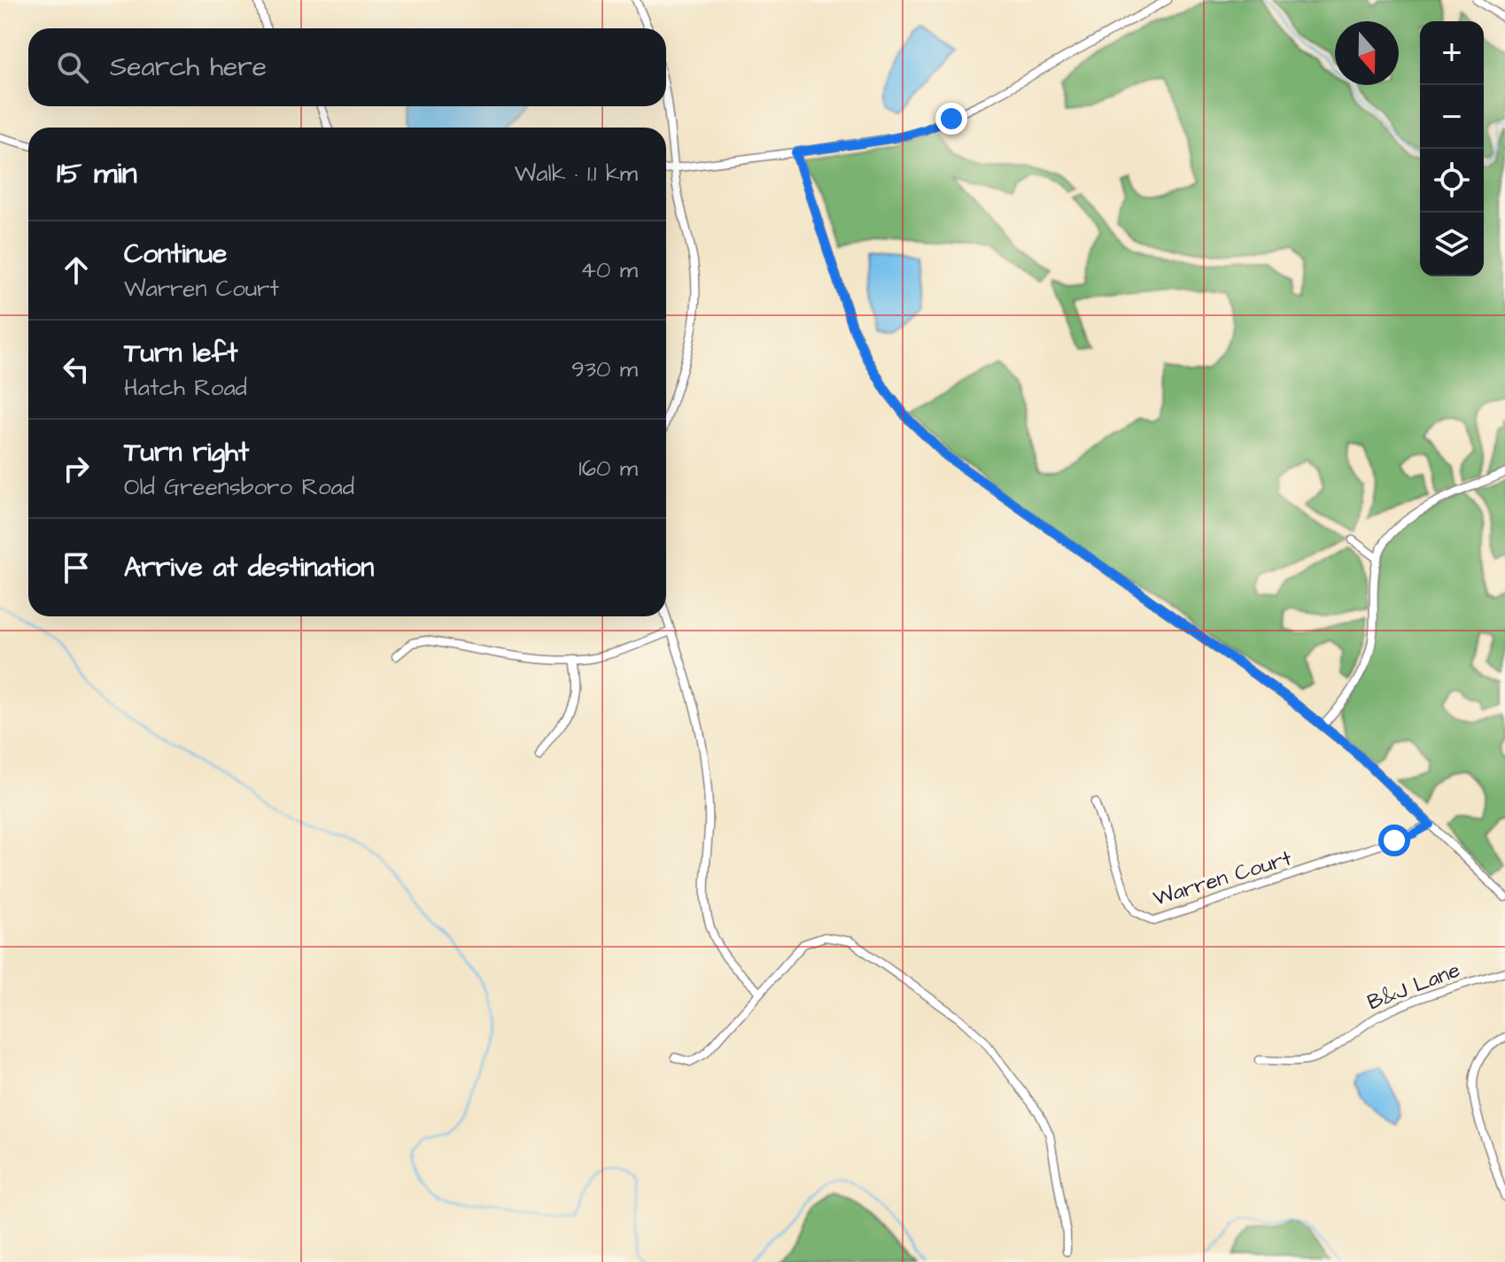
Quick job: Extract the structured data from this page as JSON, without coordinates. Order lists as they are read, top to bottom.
{
  "streets": {
    "street": ["Warren Court", "B&J Lane"]
  },
  "north": "bottom",
  "page": {
    "map_buttons": ["+", "−"],
    "search": "Search here",
    "heading": ["15 min", "Walk · 1.1 km"],
    "list": [
      ["Continue", "Warren Court", "40 m"],
      ["Turn left", "Hatch Road", "930 m"],
      ["Turn right", "Old Greensboro Road", "160 m"],
      "Arrive at destination"
    ]
  }
}
